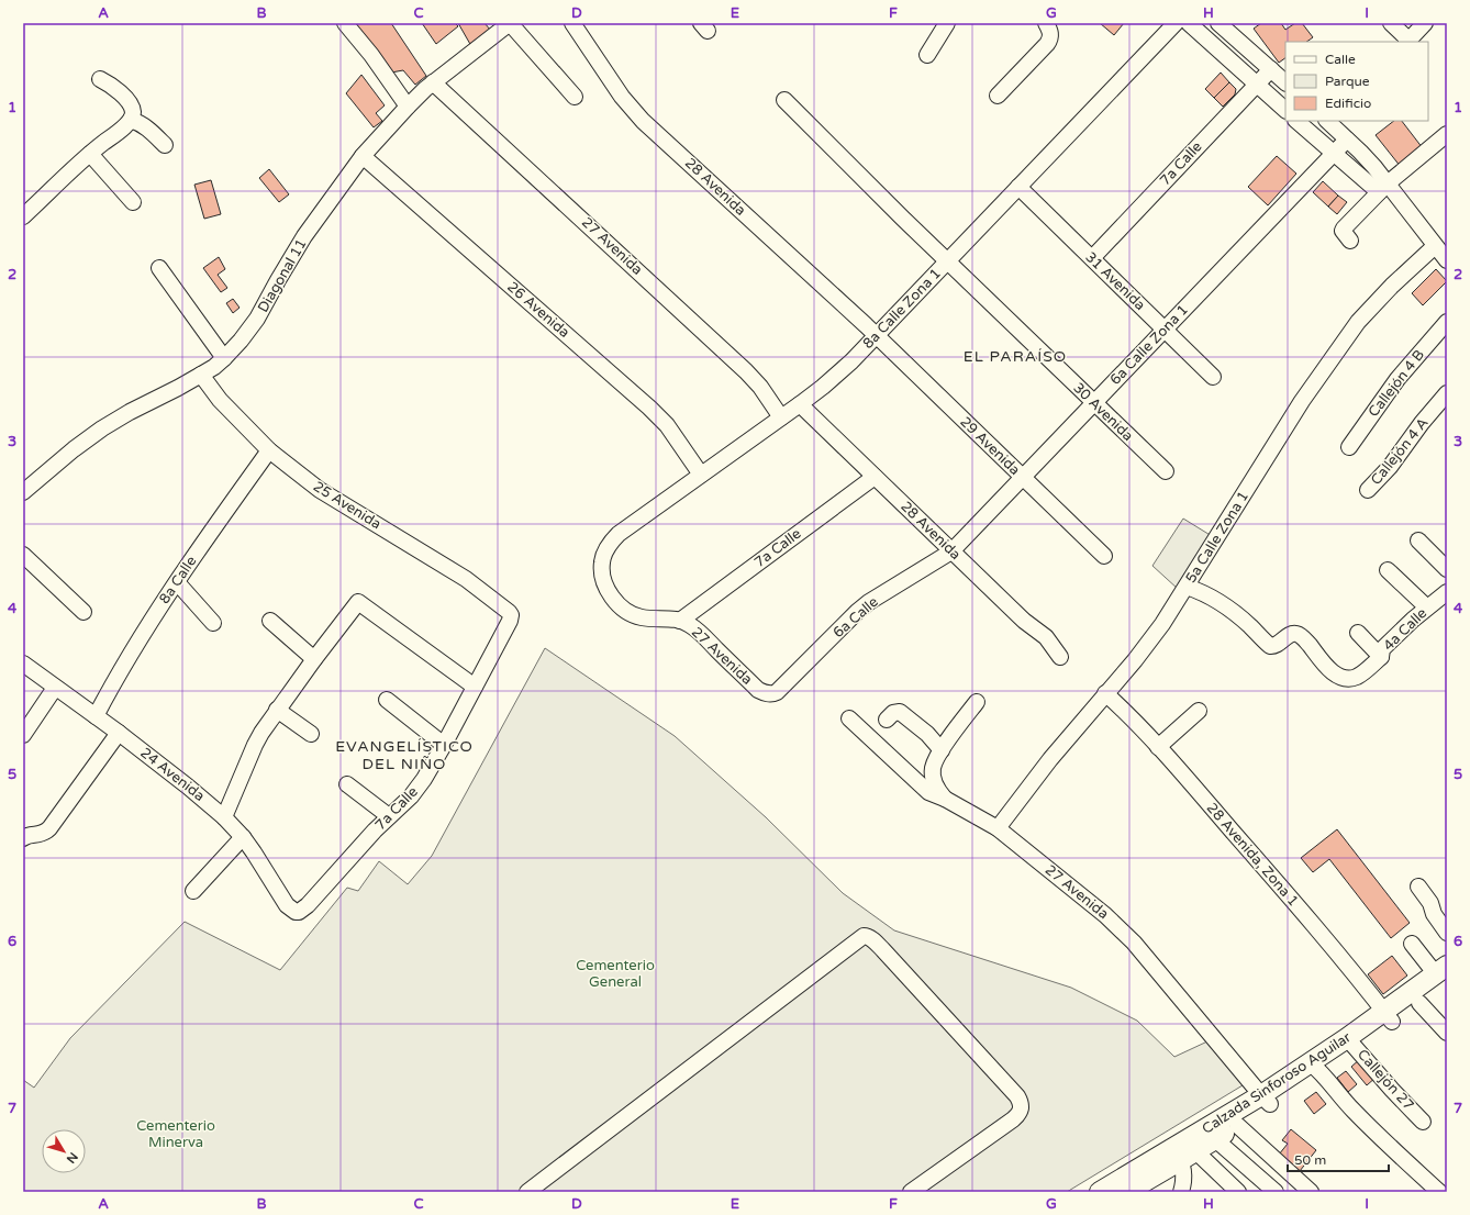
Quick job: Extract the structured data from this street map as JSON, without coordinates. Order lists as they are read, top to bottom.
{
  "streets": {
    "main road": ["Calzada Sinforoso Aguilar"],
    "street": [
      "7a Calle",
      "28 Avenida",
      "27 Avenida",
      "Diagonal 11",
      "31 Avenida",
      "8a Calle Zona 1",
      "26 Avenida",
      "6a Calle Zona 1",
      "Callejón 4 B",
      "30 Avenida",
      "29 Avenida",
      "Callejón 4 A",
      "25 Avenida",
      "5a Calle Zona 1",
      "8a Calle",
      "6a Calle",
      "4a Calle",
      "24 Avenida",
      "28 Avenida, Zona 1",
      "Callejón 27"
    ]
  },
  "crossings": [
    ["7a Calle", "28 Avenida"],
    ["7a Calle", "27 Avenida"],
    ["7a Calle", "31 Avenida"],
    ["7a Calle", "25 Avenida"],
    ["7a Calle", "24 Avenida"],
    ["28 Avenida", "8a Calle Zona 1"],
    ["28 Avenida", "6a Calle Zona 1"],
    ["28 Avenida", "29 Avenida"],
    ["28 Avenida", "6a Calle"],
    ["27 Avenida", "Diagonal 11"],
    ["27 Avenida", "8a Calle Zona 1"],
    ["27 Avenida", "5a Calle Zona 1"],
    ["27 Avenida", "6a Calle"],
    ["27 Avenida", "Calzada Sinforoso Aguilar"],
    ["Diagonal 11", "26 Avenida"],
    ["Diagonal 11", "25 Avenida"],
    ["31 Avenida", "8a Calle Zona 1"],
    ["31 Avenida", "6a Calle Zona 1"],
    ["8a Calle Zona 1", "26 Avenida"],
    ["8a Calle Zona 1", "30 Avenida"],
    ["8a Calle Zona 1", "29 Avenida"],
    ["6a Calle Zona 1", "30 Avenida"],
    ["6a Calle Zona 1", "29 Avenida"],
    ["6a Calle Zona 1", "6a Calle"],
    ["25 Avenida", "8a Calle"],
    ["5a Calle Zona 1", "4a Calle"],
    ["5a Calle Zona 1", "28 Avenida, Zona 1"],
    ["8a Calle", "24 Avenida"],
    ["28 Avenida, Zona 1", "Calzada Sinforoso Aguilar"],
    ["Callejón 27", "Calzada Sinforoso Aguilar"]
  ],
  "districts": ["EL PARAÍSO", "EVANGELÍSTICO DEL NIÑO"],
  "parks": ["Cementerio General", "Cementerio Minerva"],
  "legend": ["Calle", "Parque", "Edificio"],
  "scale_bar": "50 m",
  "north": "bottom right",
  "grid": {
    "columns": [
      "A",
      "B",
      "C",
      "D",
      "E",
      "F",
      "G",
      "H",
      "I"
    ],
    "rows": [
      "1",
      "2",
      "3",
      "4",
      "5",
      "6",
      "7"
    ]
  }
}
